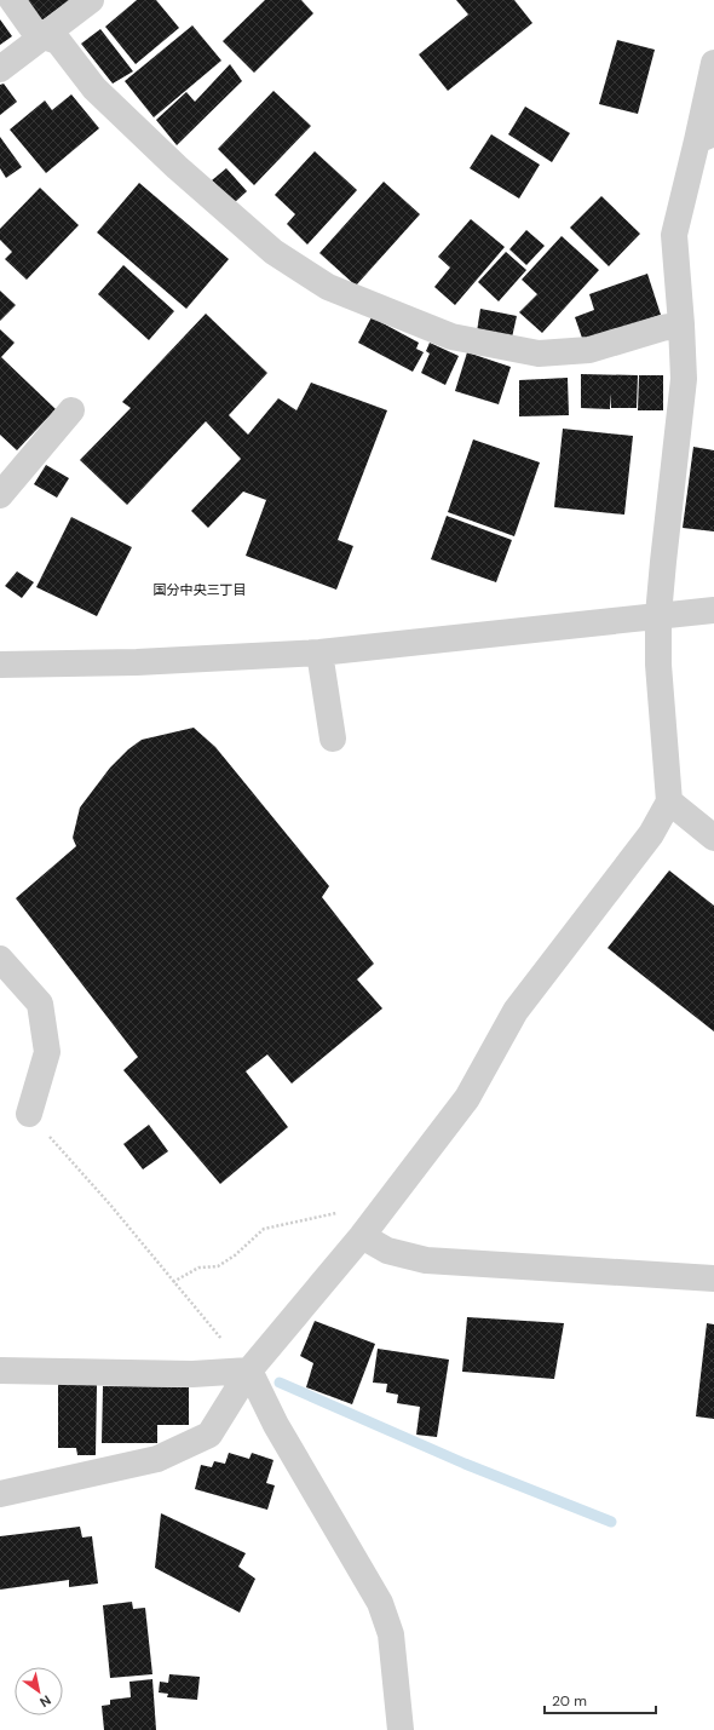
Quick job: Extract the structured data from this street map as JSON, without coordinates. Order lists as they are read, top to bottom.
{
  "districts": ["国分中央三丁目"],
  "scale_bar": "20 m",
  "north": "bottom right"
}
